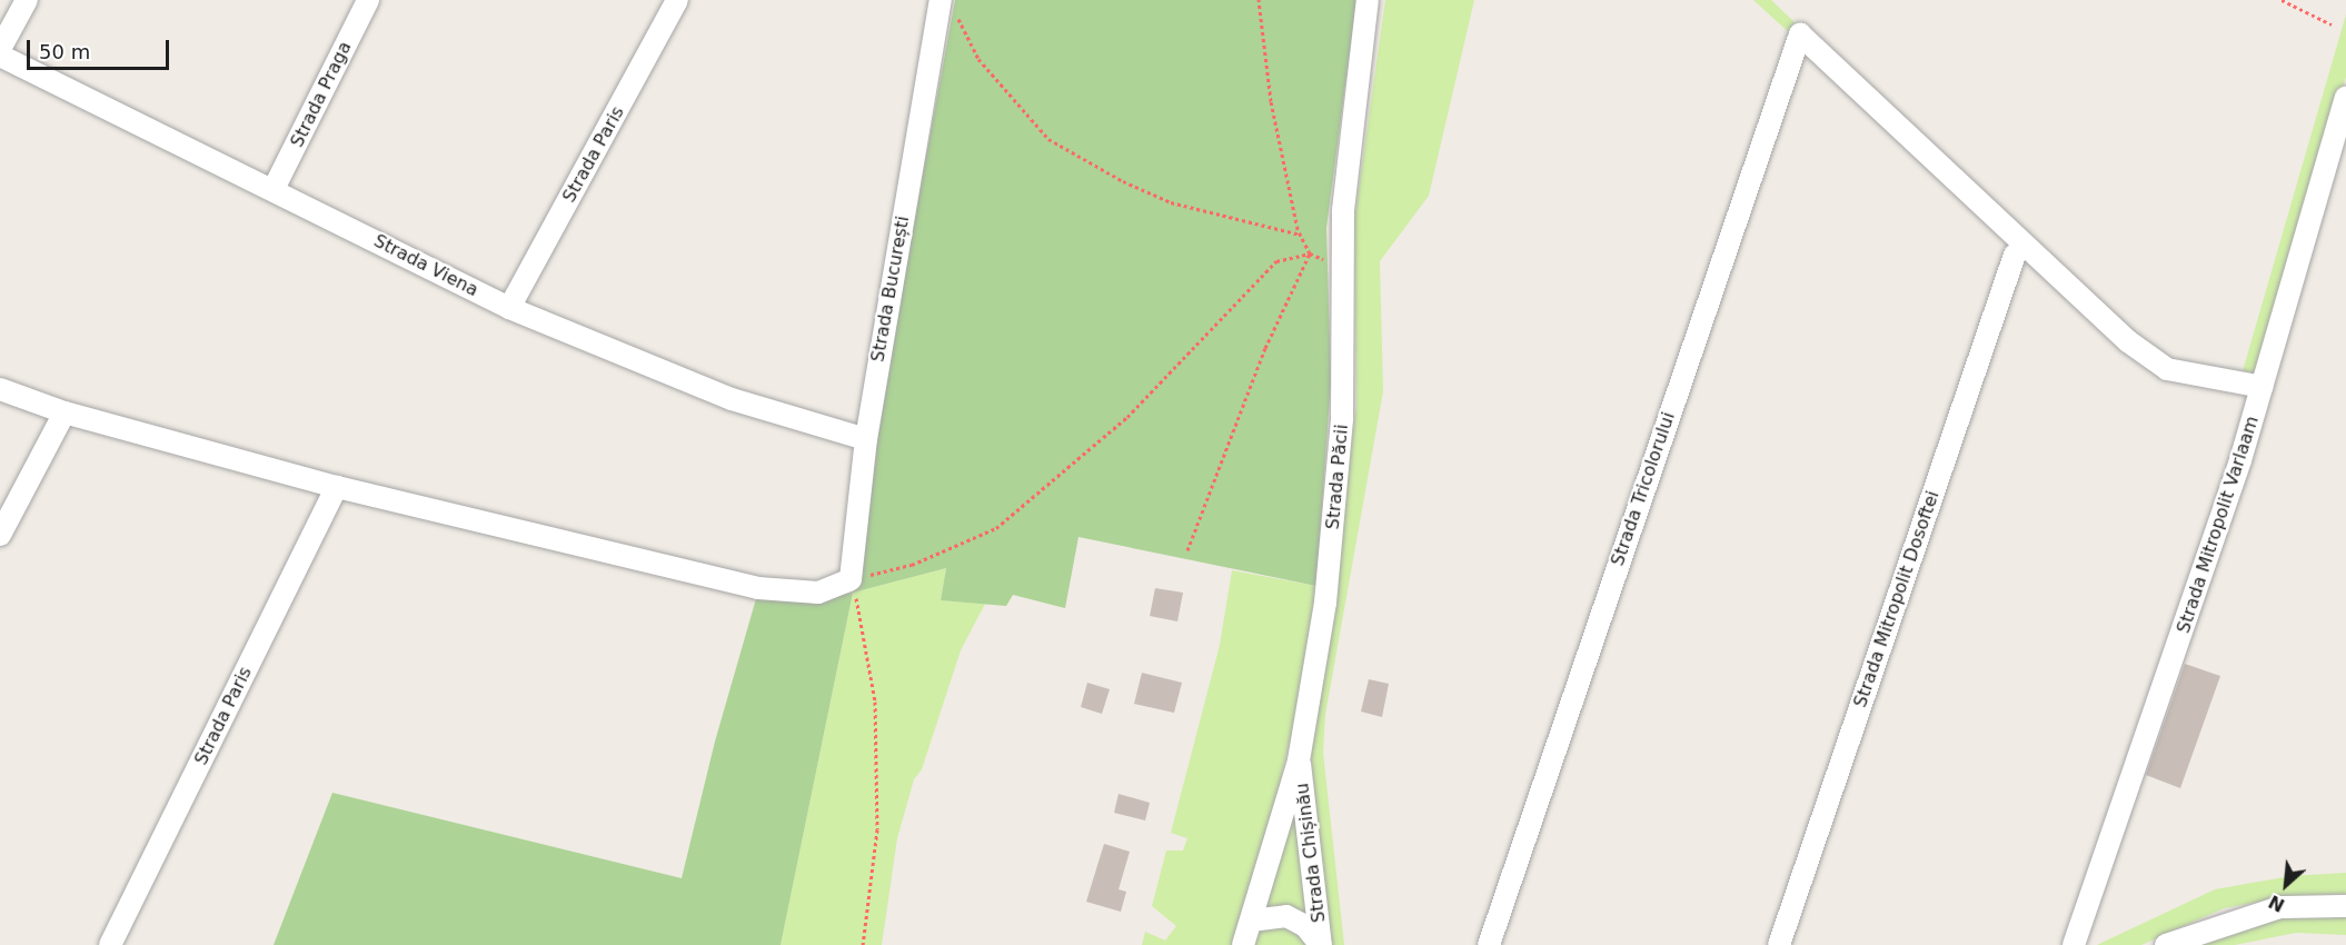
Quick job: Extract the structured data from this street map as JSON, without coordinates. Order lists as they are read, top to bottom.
{
  "streets": {
    "street": [
      "Strada Praga",
      "Strada Paris",
      "Strada Viena",
      "Strada București",
      "Strada Păcii",
      "Strada Tricolorului",
      "Strada Mitropolit Varlaam",
      "Strada Mitropolit Dosoftei",
      "Strada Chișinău"
    ]
  },
  "crossings": [
    ["Strada Praga", "Strada Viena"],
    ["Strada Paris", "Strada Viena"],
    ["Strada Viena", "Strada București"],
    ["Strada Păcii", "Strada Chișinău"],
    ["Strada Tricolorului", "Strada Mitropolit Varlaam"]
  ],
  "scale_bar": "50 m",
  "north": "bottom left"
}
